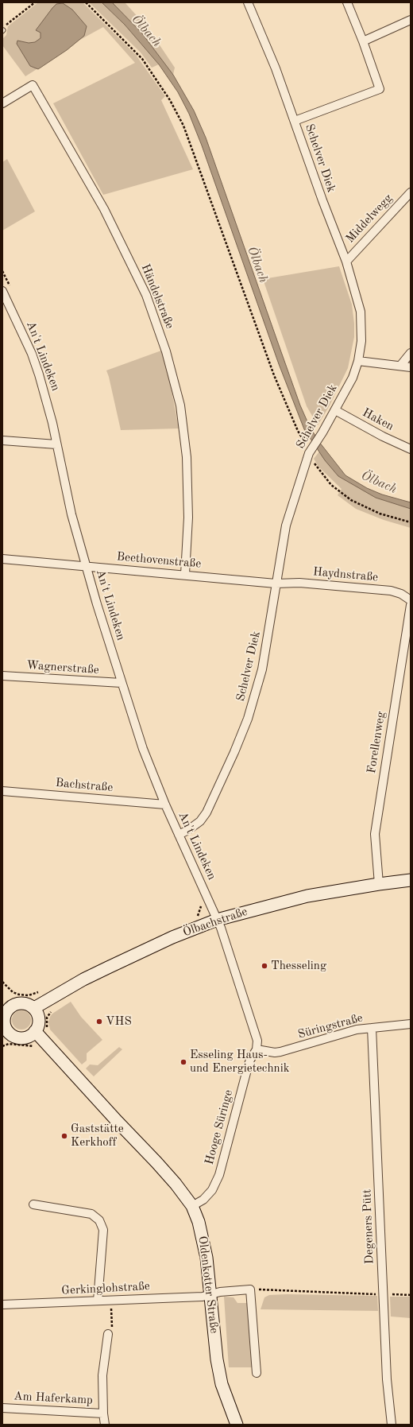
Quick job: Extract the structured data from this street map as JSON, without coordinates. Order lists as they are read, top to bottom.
{
  "streets": {
    "street": [
      "Schelver Diek",
      "Middelwegg",
      "Händelstraße",
      "An't Lindeken",
      "Haken",
      "Beethovenstraße",
      "Haydnstraße",
      "Wagnerstraße",
      "Forellenweg",
      "Bachstraße",
      "Ölbachstraße",
      "Süringstraße",
      "Hooge Süringe",
      "Degeners Pütt",
      "Oldenkotter Straße",
      "Gerkinglohstraße",
      "Am Haferkamp"
    ]
  },
  "crossings": [
    ["Schelver Diek", "Middelwegg"],
    ["Schelver Diek", "An't Lindeken"],
    ["Schelver Diek", "Haken"],
    ["Schelver Diek", "Beethovenstraße"],
    ["Schelver Diek", "Haydnstraße"],
    ["Händelstraße", "Beethovenstraße"],
    ["An't Lindeken", "Beethovenstraße"],
    ["An't Lindeken", "Wagnerstraße"],
    ["An't Lindeken", "Bachstraße"],
    ["An't Lindeken", "Ölbachstraße"],
    ["Beethovenstraße", "Haydnstraße"],
    ["Forellenweg", "Ölbachstraße"],
    ["Ölbachstraße", "Oldenkotter Straße"],
    ["Süringstraße", "Hooge Süringe"],
    ["Süringstraße", "Degeners Pütt"],
    ["Hooge Süringe", "Oldenkotter Straße"],
    ["Oldenkotter Straße", "Gerkinglohstraße"]
  ],
  "water": ["Ölbach"],
  "places": [
    "Thesseling",
    "VHS",
    "Esseling Haus- und Energietechnik",
    "Gaststätte Kerkhoff"
  ]
}
